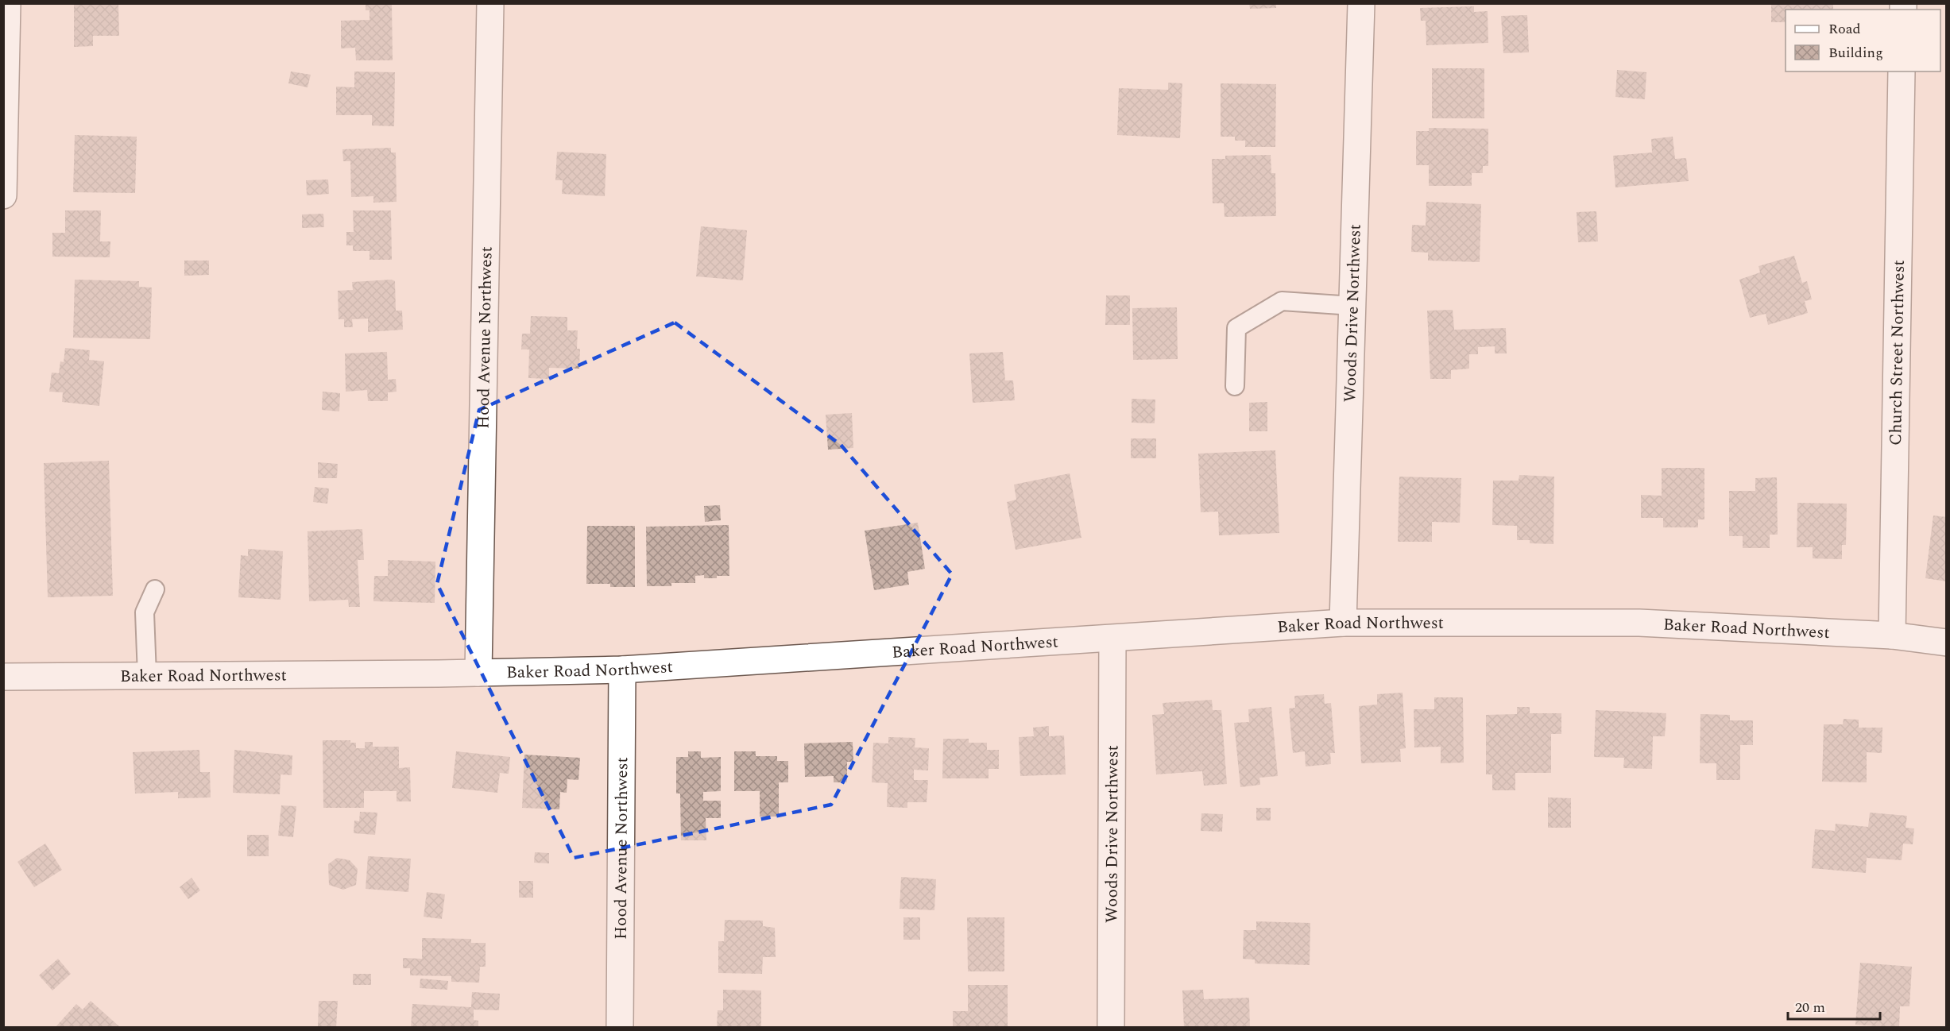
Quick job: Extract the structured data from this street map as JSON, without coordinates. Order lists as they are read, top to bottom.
{
  "streets": {
    "street": [
      "Woods Drive Northwest",
      "Hood Avenue Northwest",
      "Church Street Northwest",
      "Baker Road Northwest"
    ]
  },
  "crossings": [
    ["Woods Drive Northwest", "Baker Road Northwest"],
    ["Hood Avenue Northwest", "Baker Road Northwest"],
    ["Church Street Northwest", "Baker Road Northwest"]
  ],
  "legend": ["Road", "Building"],
  "scale_bar": "20 m"
}
